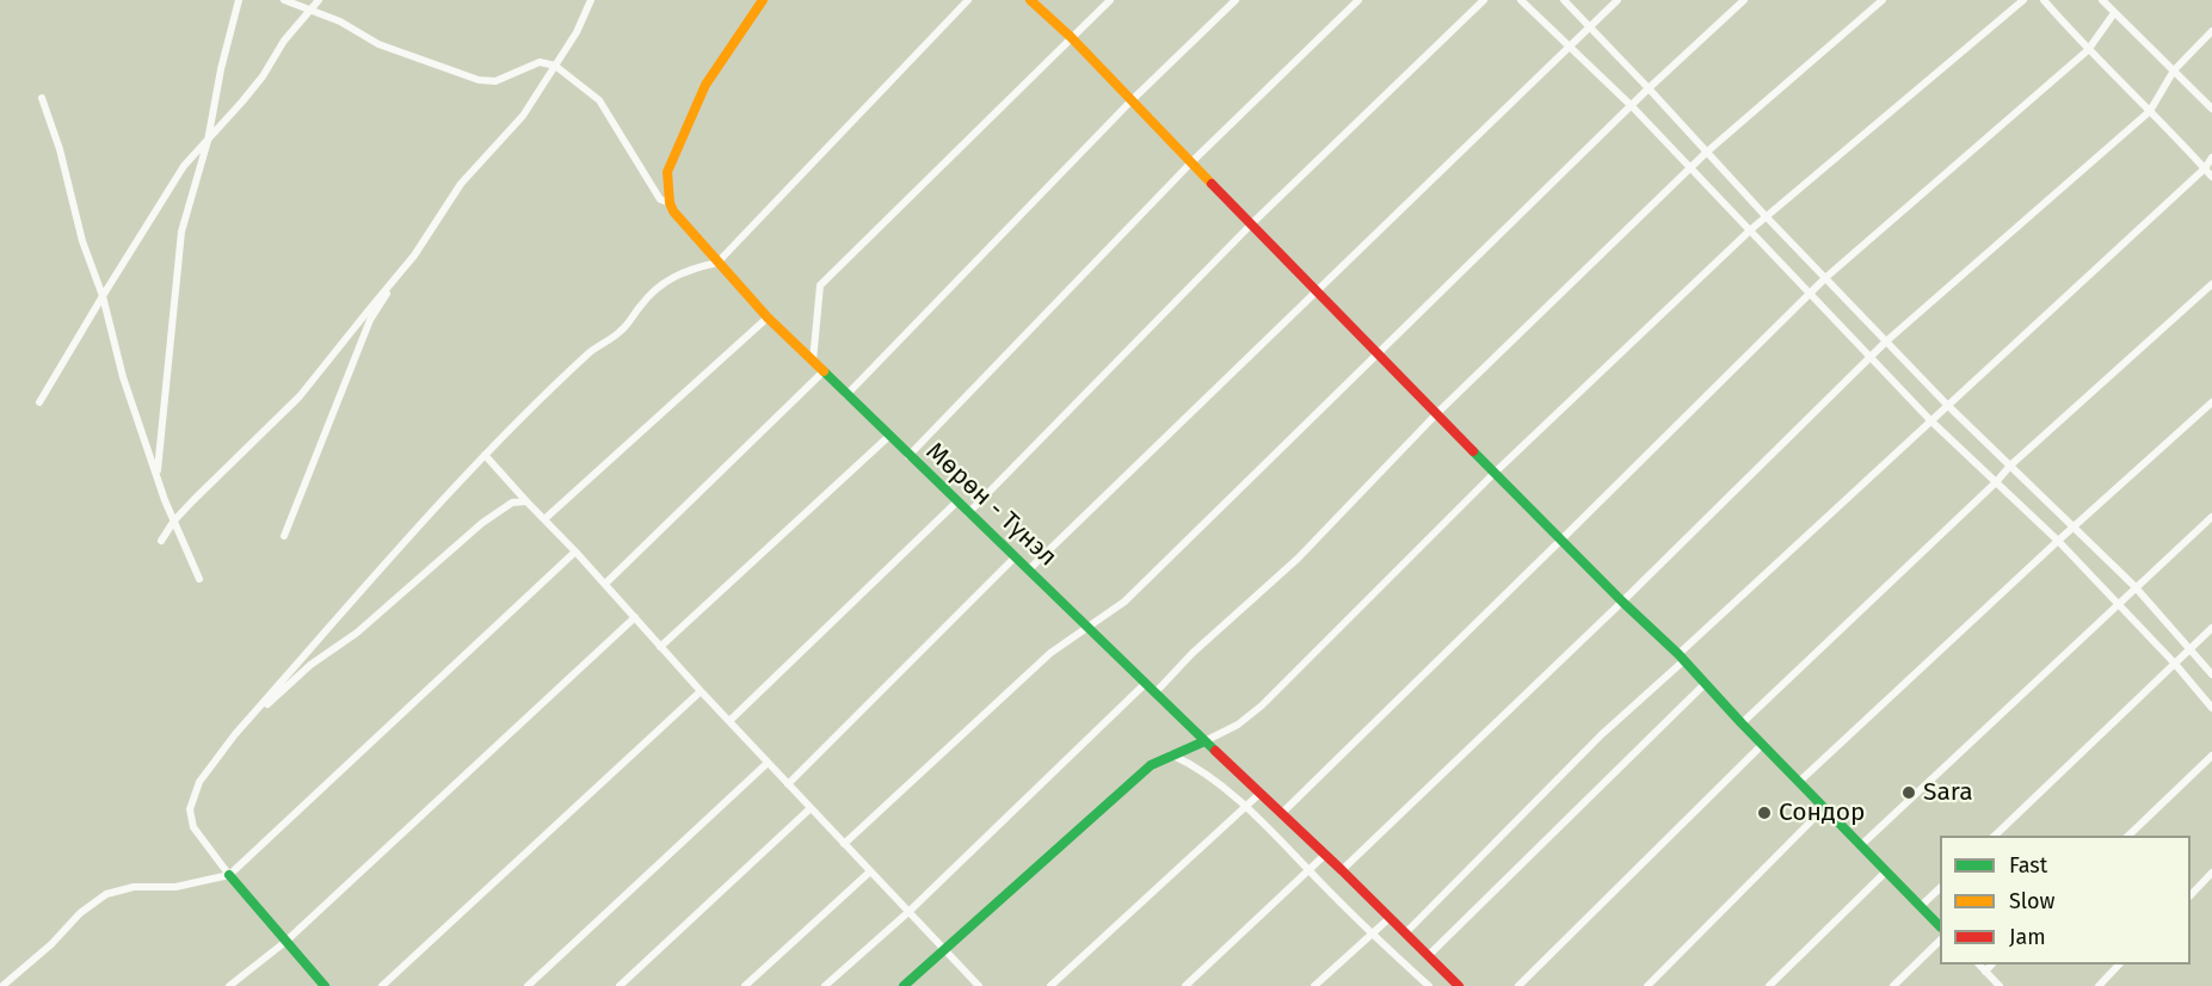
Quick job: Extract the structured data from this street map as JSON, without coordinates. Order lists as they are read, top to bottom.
{
  "streets": {
    "street": ["Мөрөн - Түнэл"]
  },
  "places": ["Sara", "Сондор"],
  "legend": ["Fast", "Slow", "Jam"]
}
